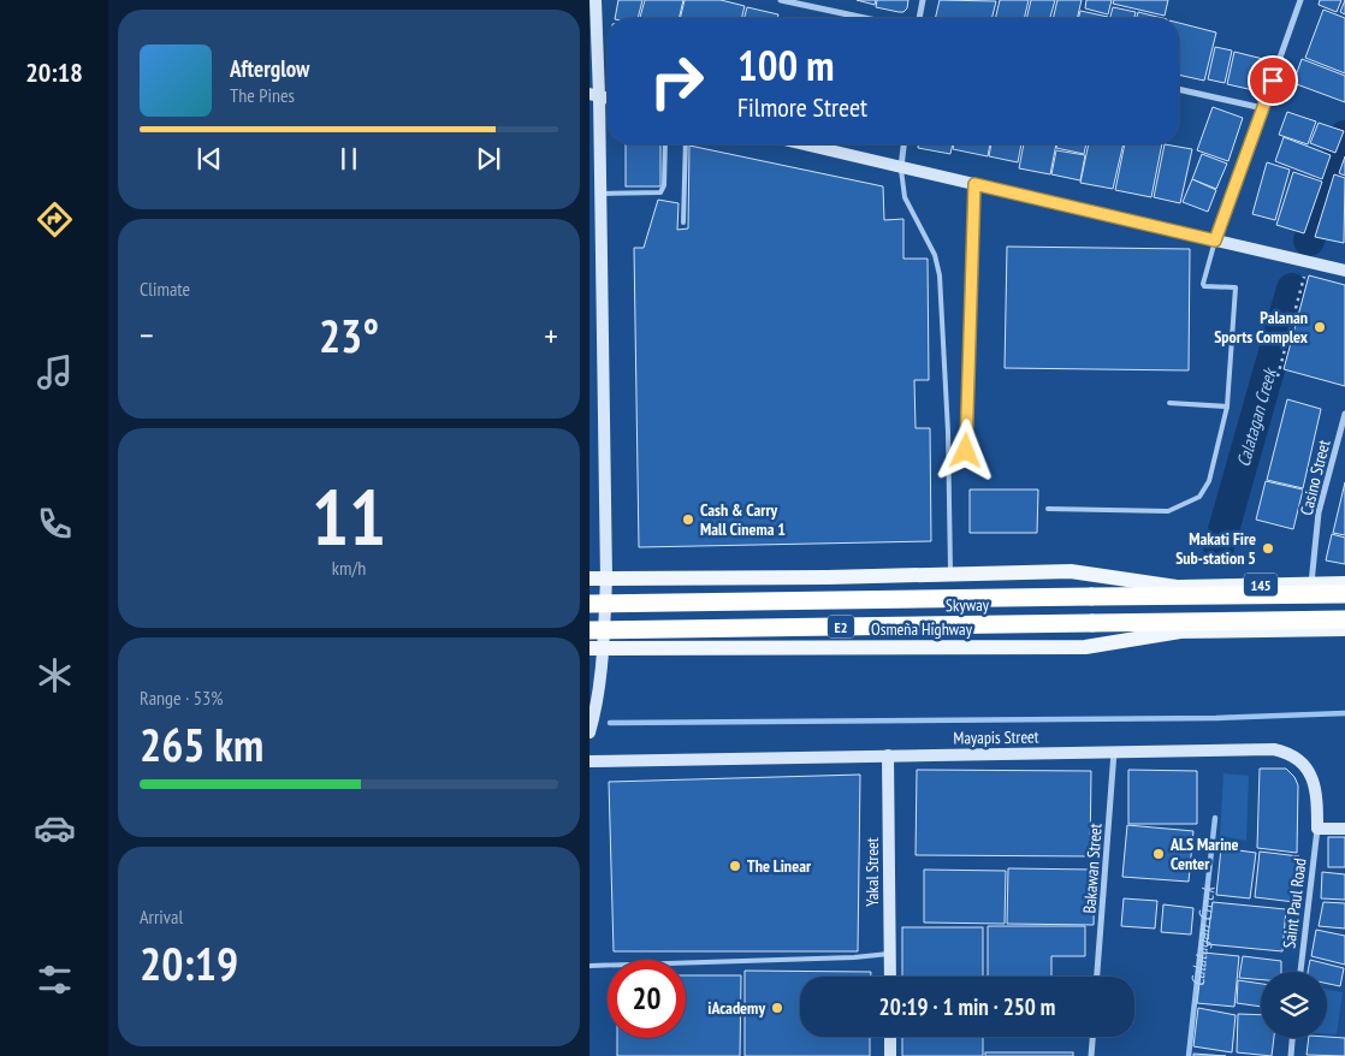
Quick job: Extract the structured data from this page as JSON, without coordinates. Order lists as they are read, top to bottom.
{
  "streets": {
    "highway": ["Skyway", "E2"],
    "main road": ["145", "Osmeña Highway"],
    "street": [
      "Casino Street",
      "Mayapis Street",
      "Bakawan Street",
      "Yakal Street",
      "Saint Paul Road"
    ]
  },
  "crossings": [
    ["Casino Street", "145"],
    ["Mayapis Street", "Bakawan Street"],
    ["Mayapis Street", "Yakal Street"],
    ["Mayapis Street", "Saint Paul Road"]
  ],
  "water": ["Calatagan Creek"],
  "places": [
    "Palanan Sports Complex",
    "Cash & Carry Mall Cinema 1",
    "Makati Fire Sub-station 5",
    "ALS Marine Center",
    "The Linear",
    "iAcademy"
  ],
  "page": {
    "tabs": "20:18",
    "turn": ["100 m", "Filmore Street"],
    "song": ["Afterglow", "The Pines"],
    "tile": [
      "Climate",
      ["11", "km/h"],
      ["Range · 53%", "265 km"],
      ["Arrival", "20:19"]
    ],
    "heat": ["−", "23°", "+"],
    "limit": "20",
    "trip": "20:19 · 1 min · 250 m"
  }
}
